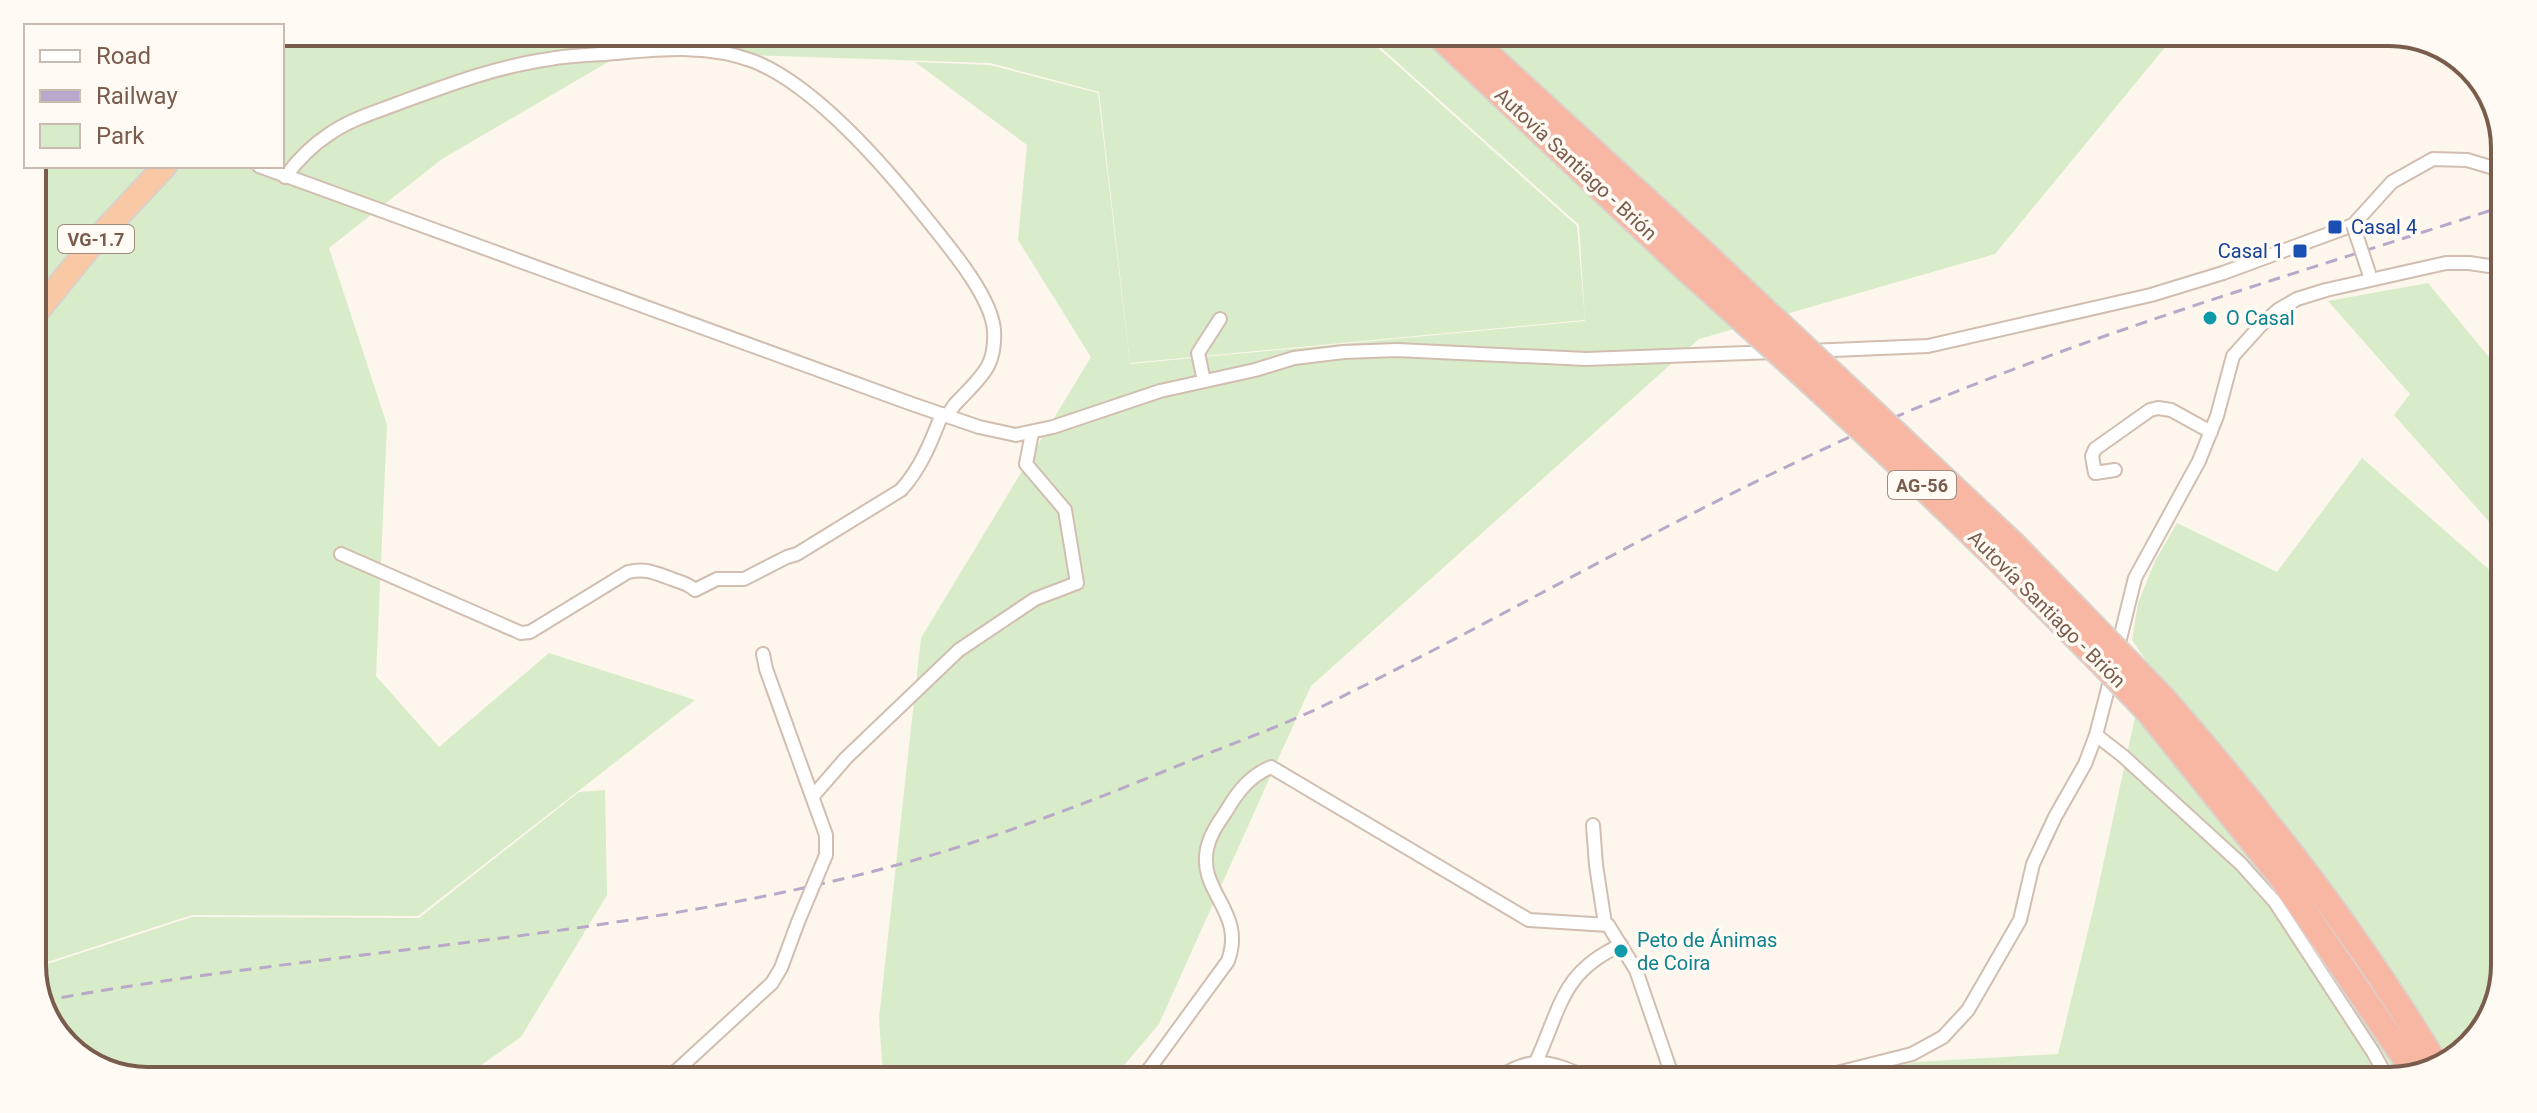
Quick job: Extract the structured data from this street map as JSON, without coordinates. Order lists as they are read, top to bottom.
{
  "streets": {
    "highway": ["Autovía Santiago - Brión", "VG-1.7", "AG-56"]
  },
  "places": {
    "transit": ["Casal 4", "Casal 1"],
    "other": ["O Casal", "Peto de Ánimas de Coira"]
  },
  "legend": ["Road", "Railway", "Park"]
}
